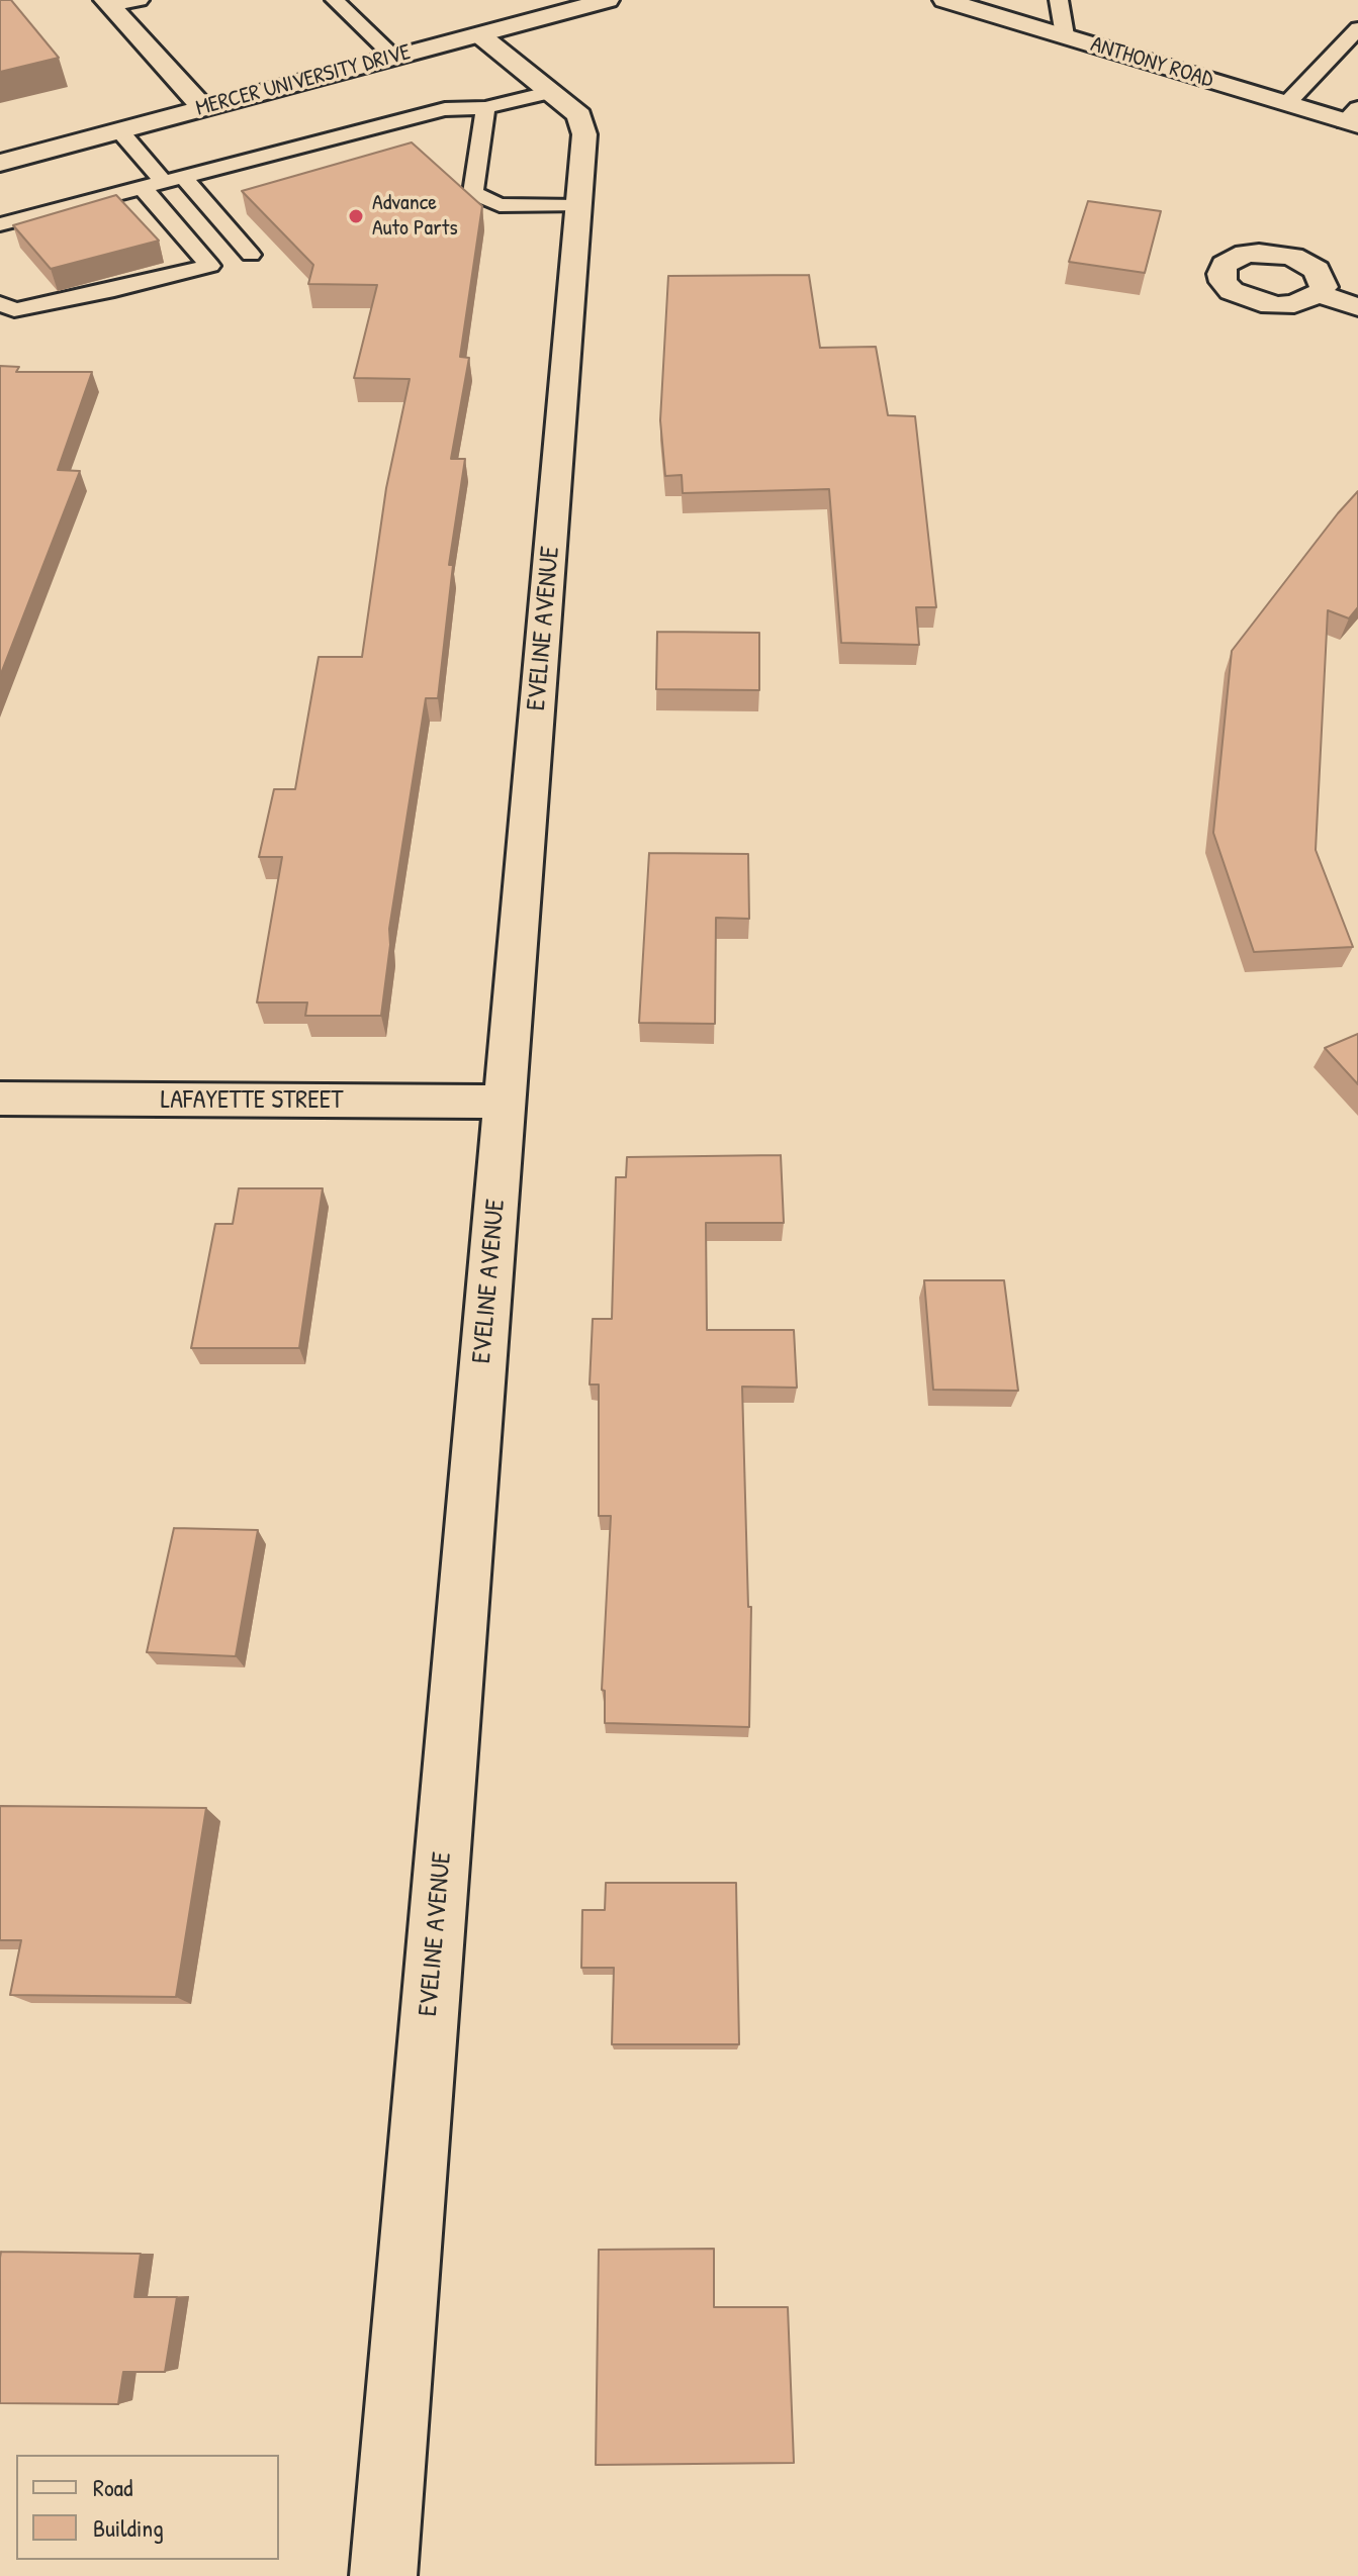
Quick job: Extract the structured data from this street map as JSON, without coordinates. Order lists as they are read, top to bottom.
{
  "streets": {
    "street": [
      "ANTHONY ROAD",
      "MERCER UNIVERSITY DRIVE",
      "EVELINE AVENUE",
      "LAFAYETTE STREET"
    ]
  },
  "crossings": [
    ["MERCER UNIVERSITY DRIVE", "EVELINE AVENUE"],
    ["EVELINE AVENUE", "LAFAYETTE STREET"]
  ],
  "places": ["Advance Auto Parts"],
  "legend": ["Road", "Building"]
}
